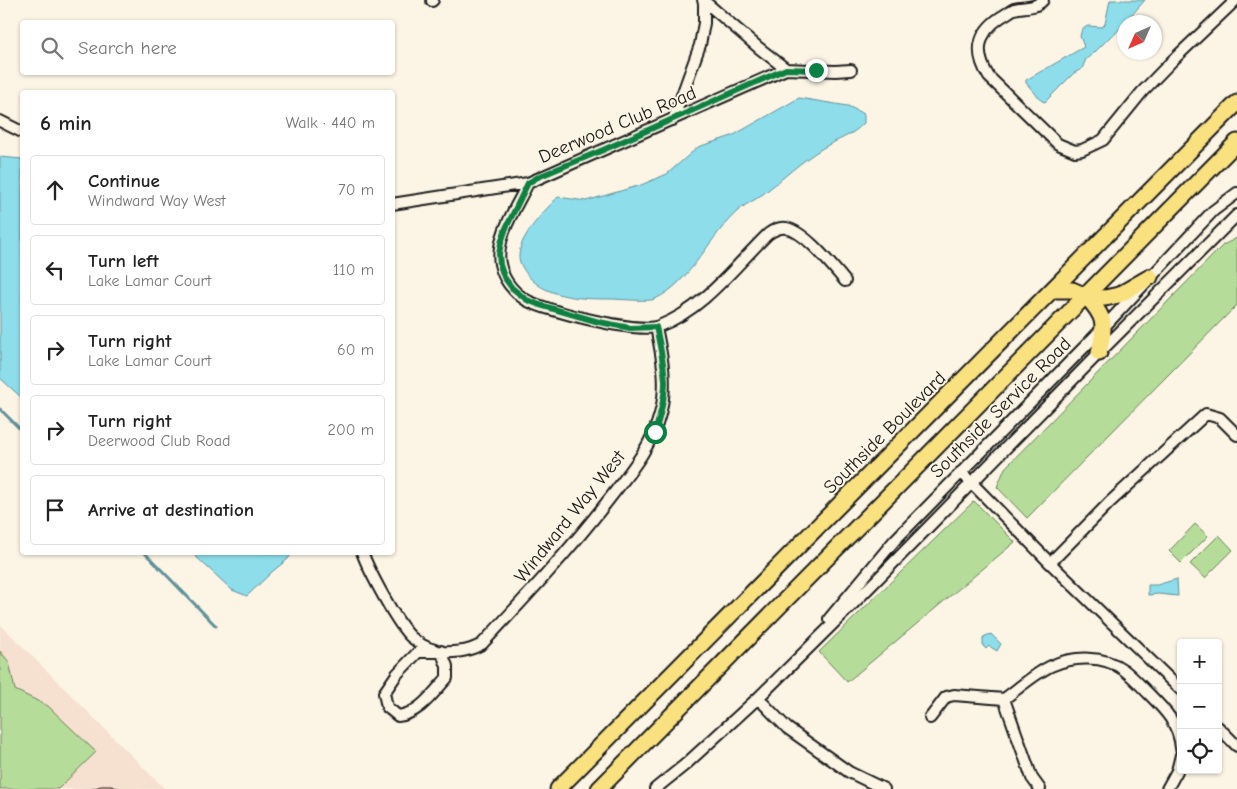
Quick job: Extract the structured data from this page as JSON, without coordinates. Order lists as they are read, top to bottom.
{
  "streets": {
    "highway": ["Southside Boulevard"],
    "street": ["Deerwood Club Road", "Southside Service Road", "Windward Way West"]
  },
  "north": "bottom left",
  "page": {
    "search": "Search here",
    "heading": ["6 min", "Walk · 440 m"],
    "list": [
      ["Continue", "Windward Way West", "70 m"],
      ["Turn left", "Lake Lamar Court", "110 m"],
      ["Turn right", "Lake Lamar Court", "60 m"],
      ["Turn right", "Deerwood Club Road", "200 m"],
      "Arrive at destination"
    ],
    "map_buttons": ["+", "−"]
  }
}
